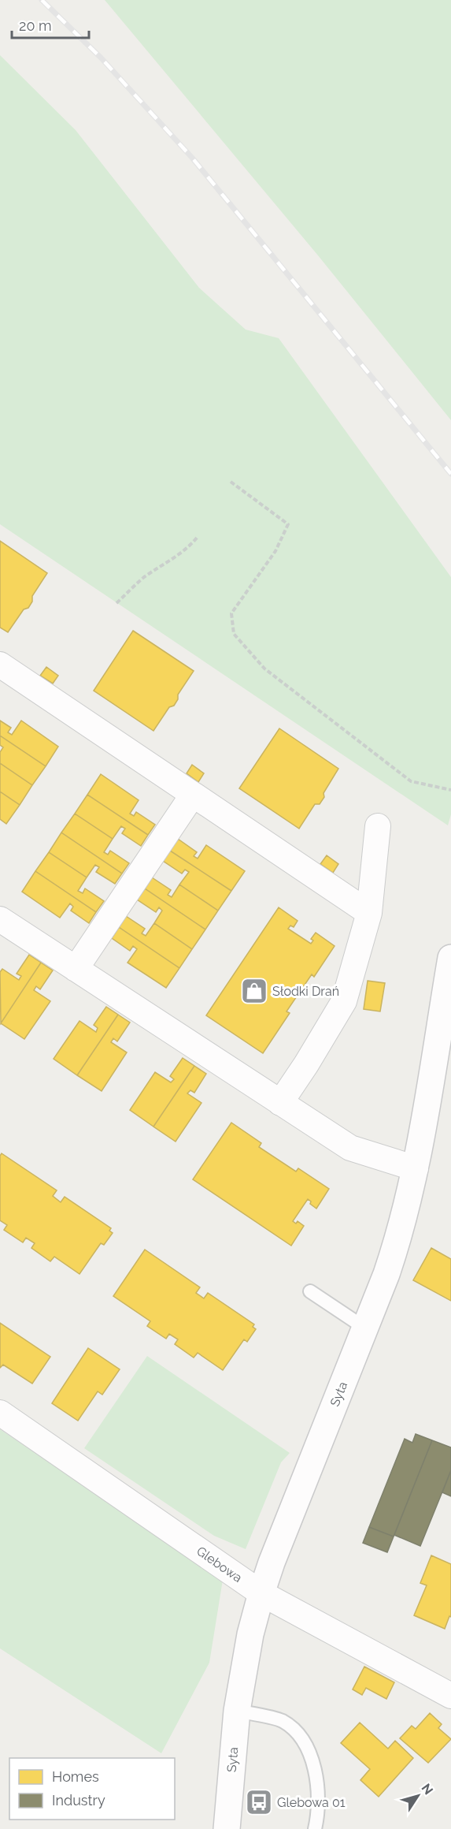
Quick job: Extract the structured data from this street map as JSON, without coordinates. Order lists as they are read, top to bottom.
{
  "streets": {
    "street": ["Syta", "Glebowa"]
  },
  "crossings": [
    ["Syta", "Glebowa"]
  ],
  "places": {
    "shop": ["Słodki Drań"],
    "bus stop": ["Glebowa 01"]
  },
  "legend": ["Homes", "Industry"],
  "scale_bar": "20 m",
  "north": "top right"
}
